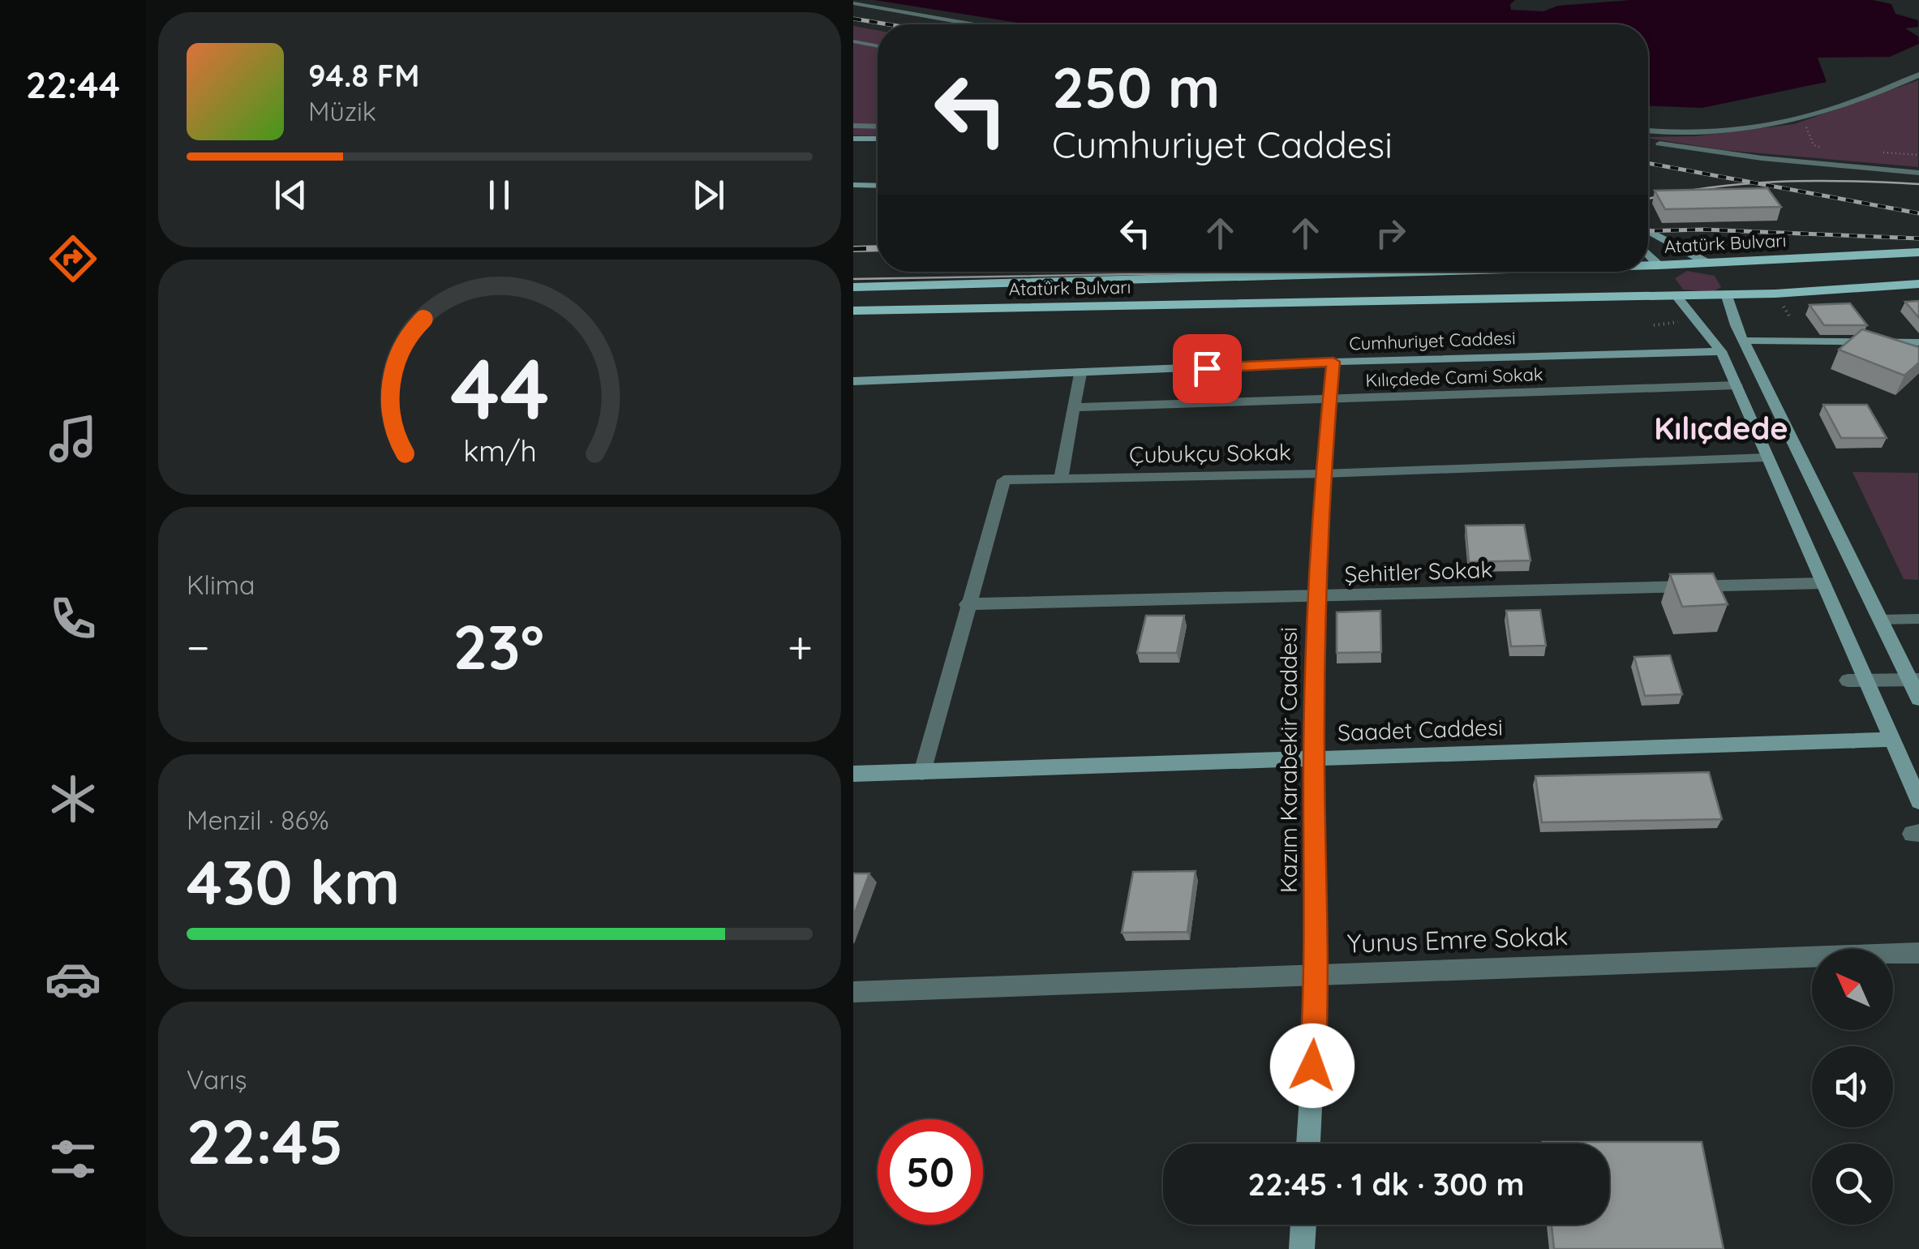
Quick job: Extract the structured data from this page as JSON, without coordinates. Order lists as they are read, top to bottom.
{
  "streets": {
    "main road": [
      "Atatürk Bulvarı",
      "Cumhuriyet Caddesi",
      "Saadet Caddesi",
      "Kazım Karabekir Caddesi"
    ],
    "street": [
      "Kılıçdede Cami Sokak",
      "Çubukçu Sokak",
      "Şehitler Sokak",
      "Yunus Emre Sokak"
    ]
  },
  "crossings": [
    ["Cumhuriyet Caddesi", "Kazım Karabekir Caddesi"],
    ["Kılıçdede Cami Sokak", "Kazım Karabekir Caddesi"],
    ["Çubukçu Sokak", "Şehitler Sokak"],
    ["Çubukçu Sokak", "Saadet Caddesi"],
    ["Çubukçu Sokak", "Kazım Karabekir Caddesi"],
    ["Şehitler Sokak", "Kazım Karabekir Caddesi"],
    ["Saadet Caddesi", "Kazım Karabekir Caddesi"],
    ["Kazım Karabekir Caddesi", "Yunus Emre Sokak"]
  ],
  "districts": ["Kılıçdede"],
  "north": "top left",
  "page": {
    "tabs": "22:44",
    "turn": ["250 m", "Cumhuriyet Caddesi"],
    "song": ["94.8 FM", "Müzik"],
    "tile": [
      "Klima",
      ["Menzil · 86%", "430 km"],
      ["Varış", "22:45"]
    ],
    "heat": ["−", "23°", "+"],
    "limit": "50",
    "trip": "22:45 · 1 dk · 300 m",
    "gauge": ["44", "km/h"]
  }
}
